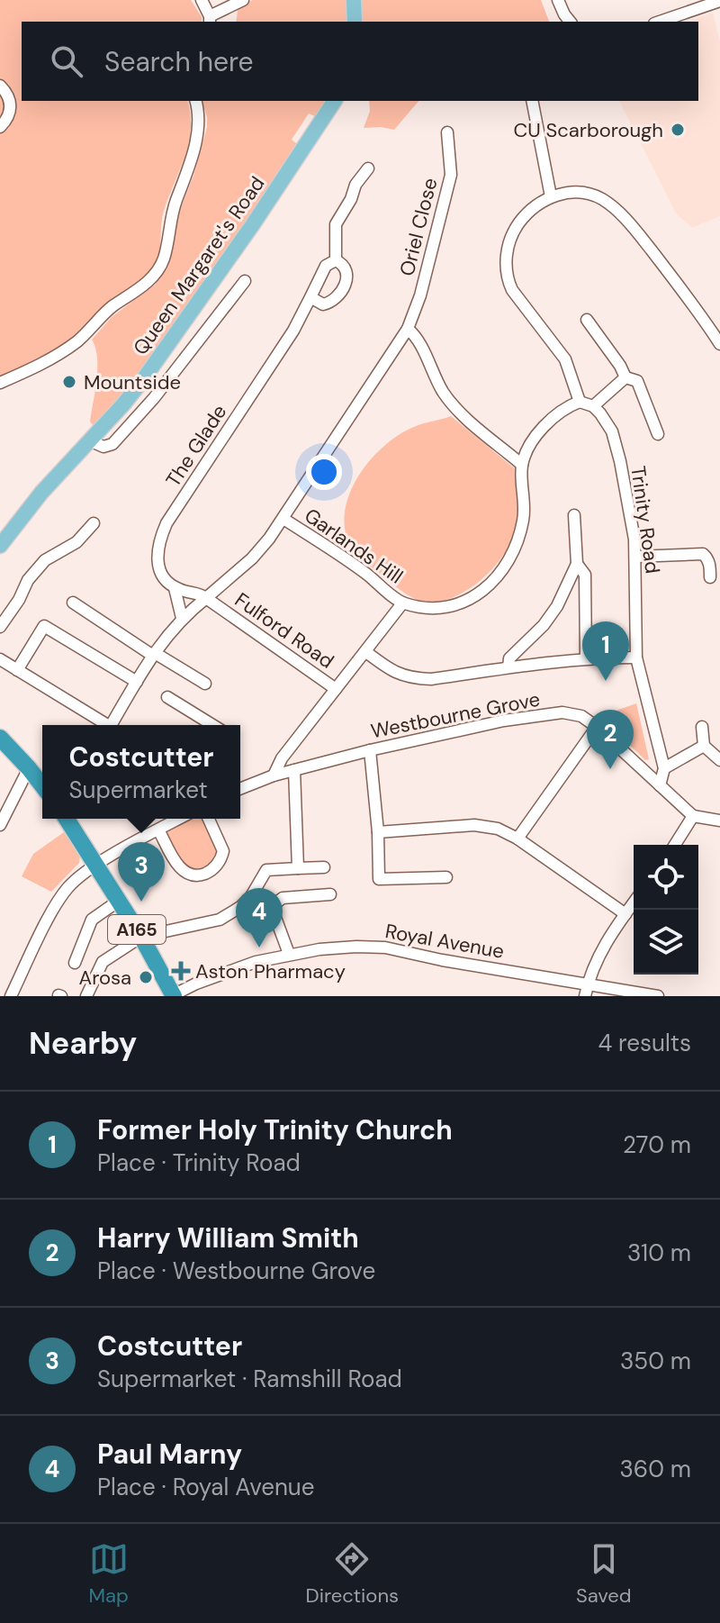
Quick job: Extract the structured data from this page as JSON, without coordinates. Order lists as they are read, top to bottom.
{
  "streets": {
    "highway": ["A165"],
    "main road": ["Queen Margaret's Road"],
    "street": [
      "Oriel Close",
      "The Glade",
      "Trinity Road",
      "Garlands Hill",
      "Fulford Road",
      "Westbourne Grove",
      "Royal Avenue"
    ]
  },
  "crossings": [
    ["Oriel Close", "Garlands Hill"],
    ["Oriel Close", "Fulford Road"],
    ["The Glade", "Fulford Road"],
    ["Trinity Road", "Westbourne Grove"],
    ["A165", "Royal Avenue"]
  ],
  "places": {
    "other": ["CU Scarborough", "Mountside", "Arosa"],
    "health": ["Aston Pharmacy"]
  },
  "page": {
    "search": "Search here",
    "pins": [
      "1",
      "2",
      "3",
      "4"
    ],
    "popup": ["Costcutter", "Supermarket"],
    "heading": ["Nearby", "4 results"],
    "list": [
      {
        "mark": "1",
        "name": "Former Holy Trinity Church",
        "note": "Place · Trinity Road",
        "value": "270 m"
      },
      {
        "mark": "2",
        "name": "Harry William Smith",
        "note": "Place · Westbourne Grove",
        "value": "310 m"
      },
      {
        "mark": "3",
        "name": "Costcutter",
        "note": "Supermarket · Ramshill Road",
        "value": "350 m"
      },
      {
        "mark": "4",
        "name": "Paul Marny",
        "note": "Place · Royal Avenue",
        "value": "360 m"
      }
    ],
    "nav": ["Map", "Directions", "Saved"]
  }
}
